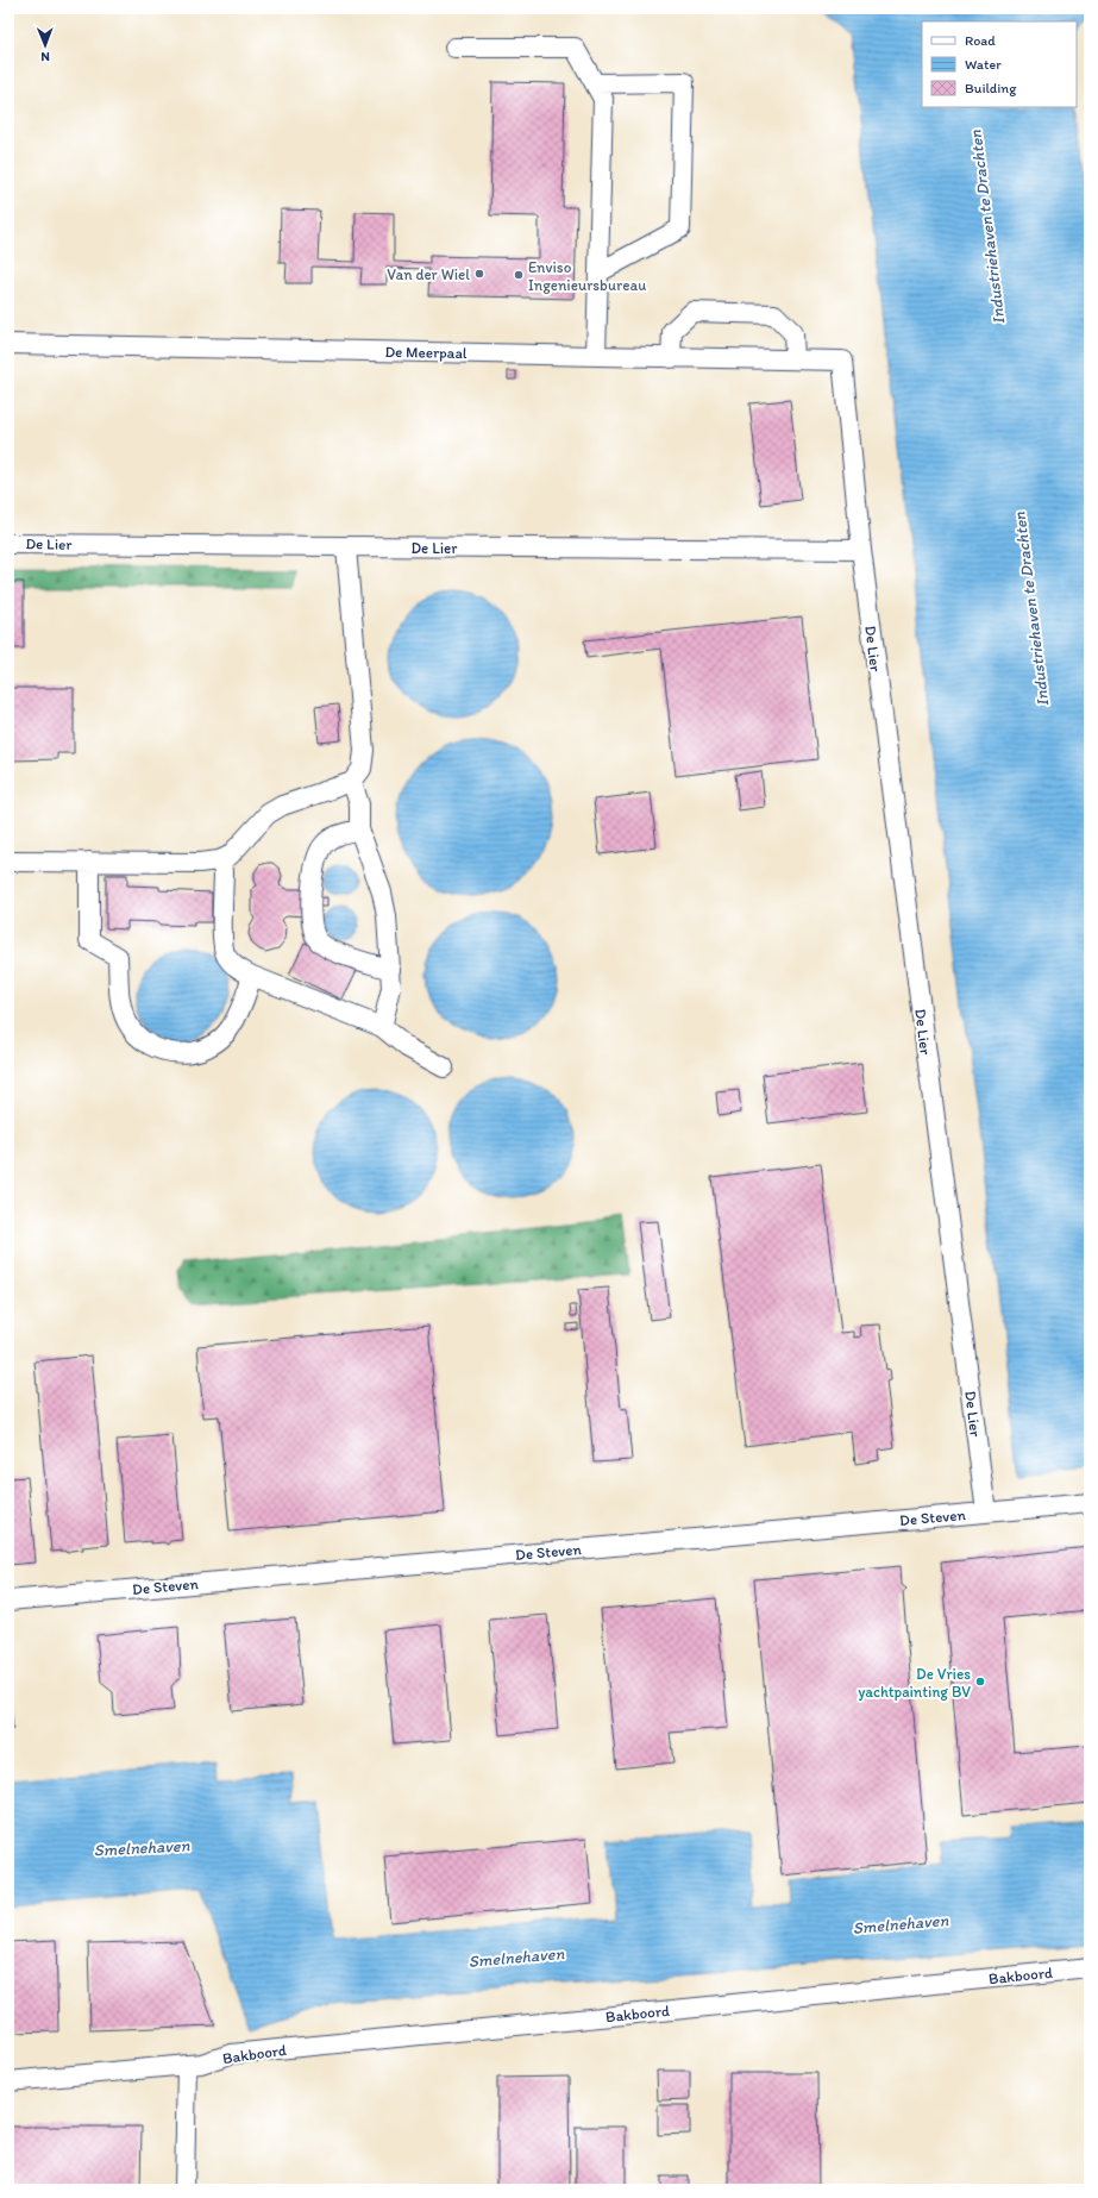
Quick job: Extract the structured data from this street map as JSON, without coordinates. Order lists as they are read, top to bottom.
{
  "streets": {
    "street": [
      "De Meerpaal",
      "De Lier",
      "De Steven",
      "Bakboord"
    ]
  },
  "crossings": [
    ["De Meerpaal", "De Lier"],
    ["De Lier", "De Steven"]
  ],
  "water": ["Industriehaven te Drachten", "Smelnehaven"],
  "places": ["Van der Wiel", "Enviso Ingenieursbureau", "De Vries yachtpainting BV"],
  "legend": ["Road", "Water", "Building"],
  "north": "bottom"
}
